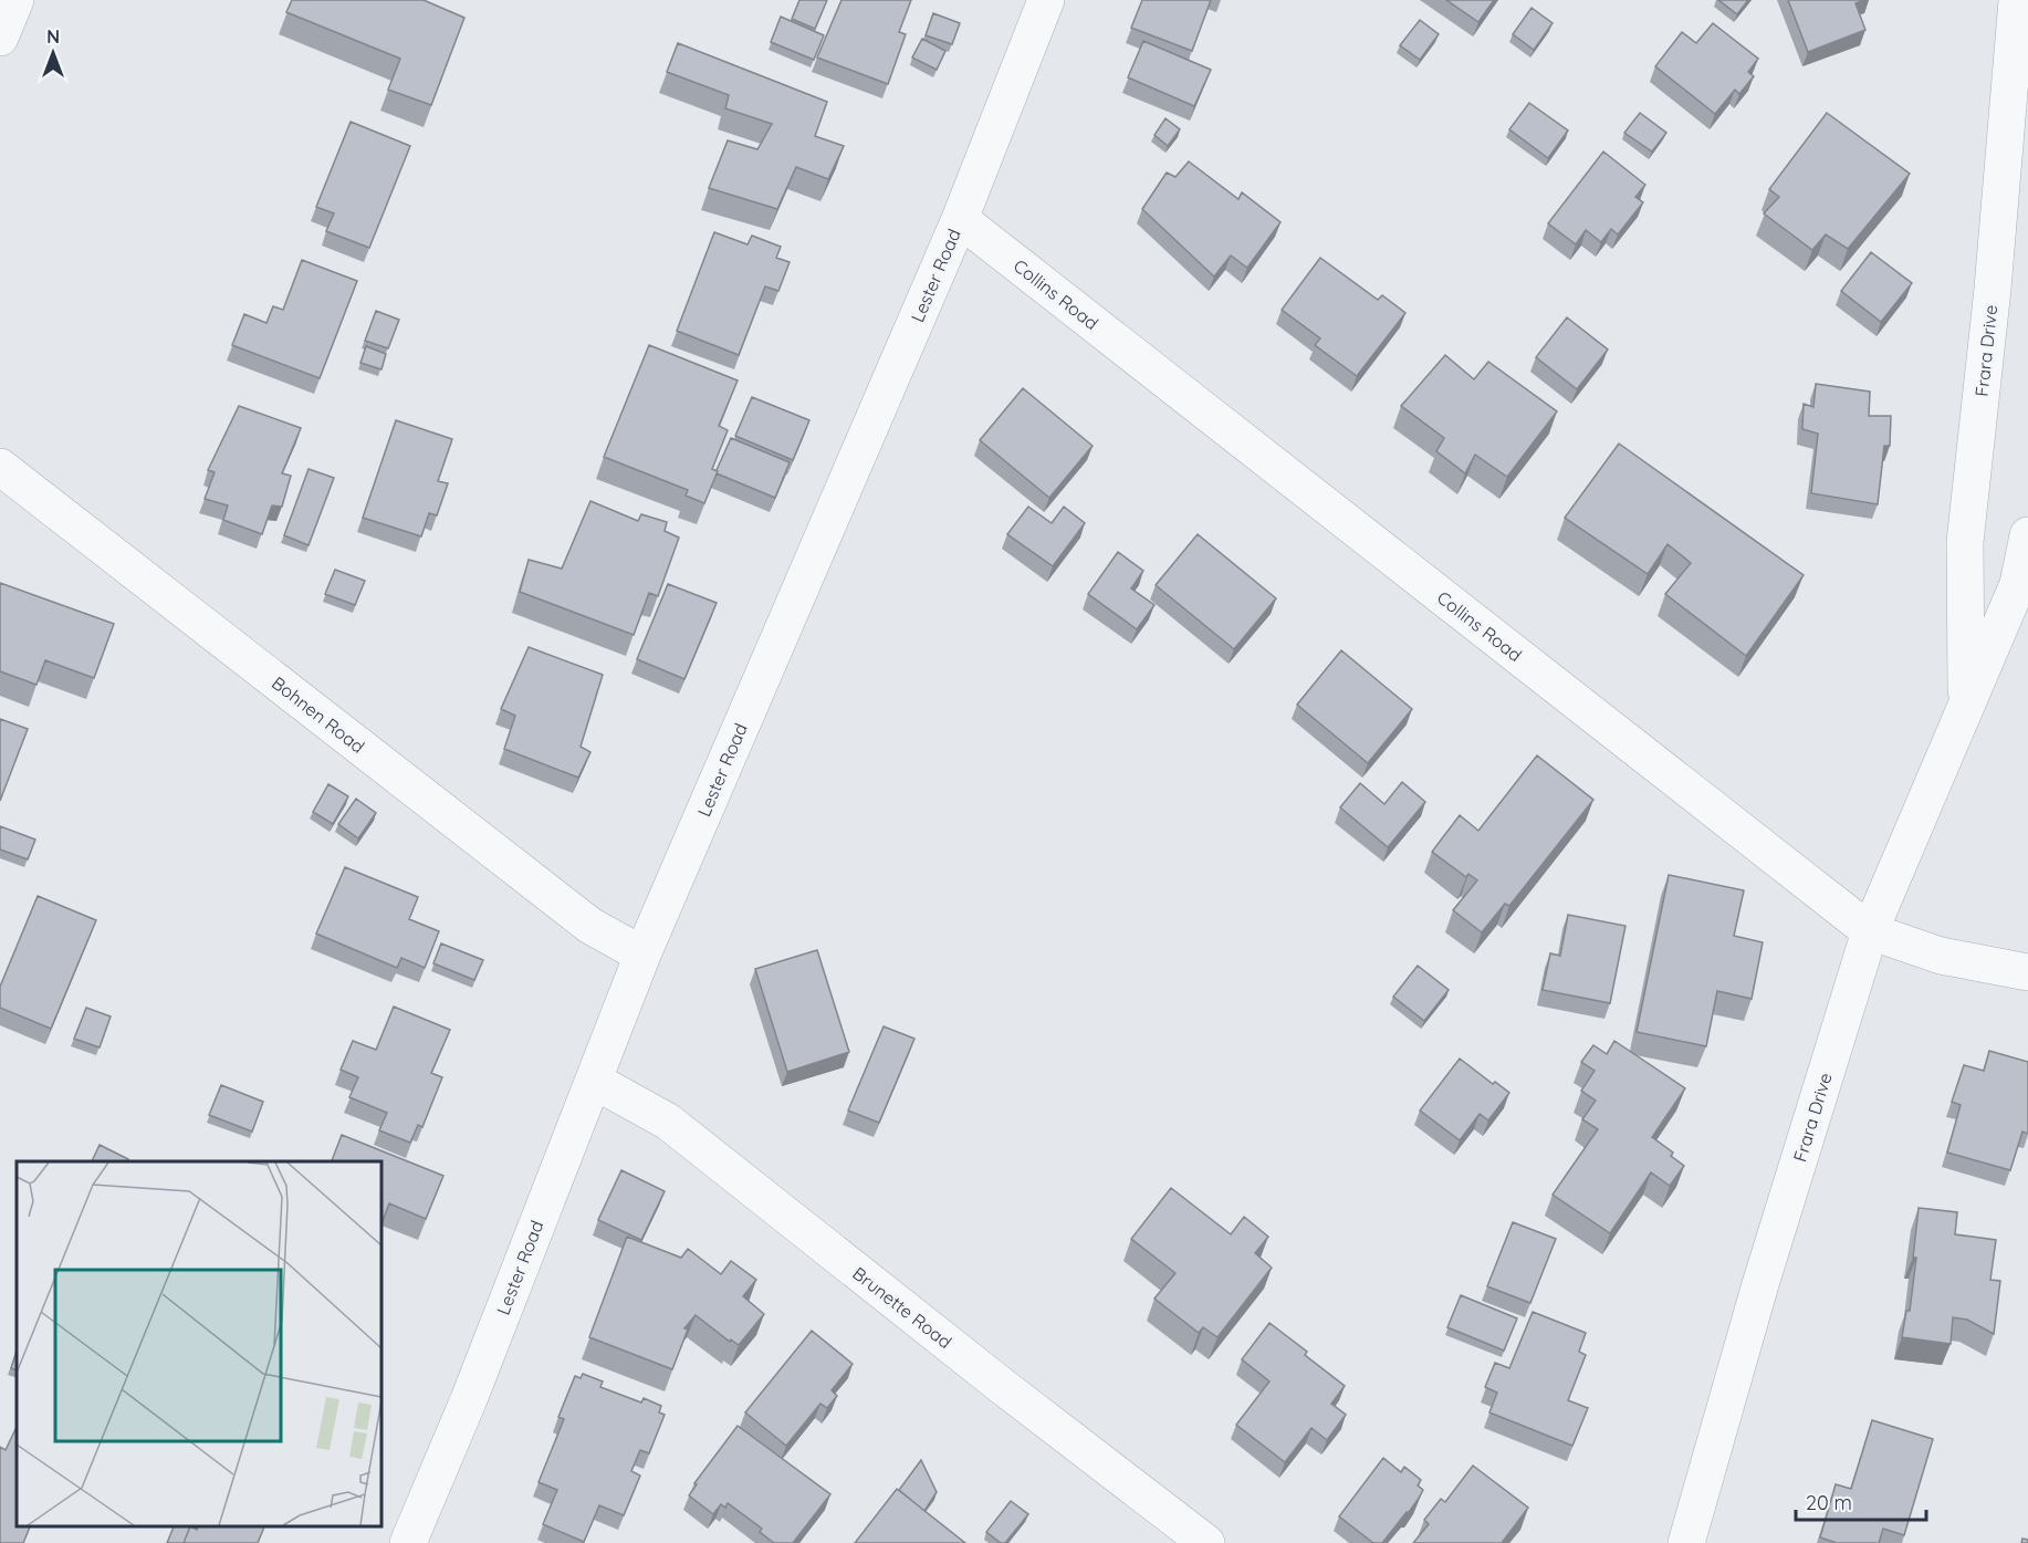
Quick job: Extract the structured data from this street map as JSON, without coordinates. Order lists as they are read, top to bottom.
{
  "streets": {
    "street": [
      "Lester Road",
      "Collins Road",
      "Frara Drive",
      "Bohnen Road",
      "Brunette Road"
    ]
  },
  "crossings": [
    ["Lester Road", "Collins Road"],
    ["Lester Road", "Bohnen Road"],
    ["Lester Road", "Brunette Road"],
    ["Collins Road", "Frara Drive"]
  ],
  "scale_bar": "20 m",
  "north": "top"
}
